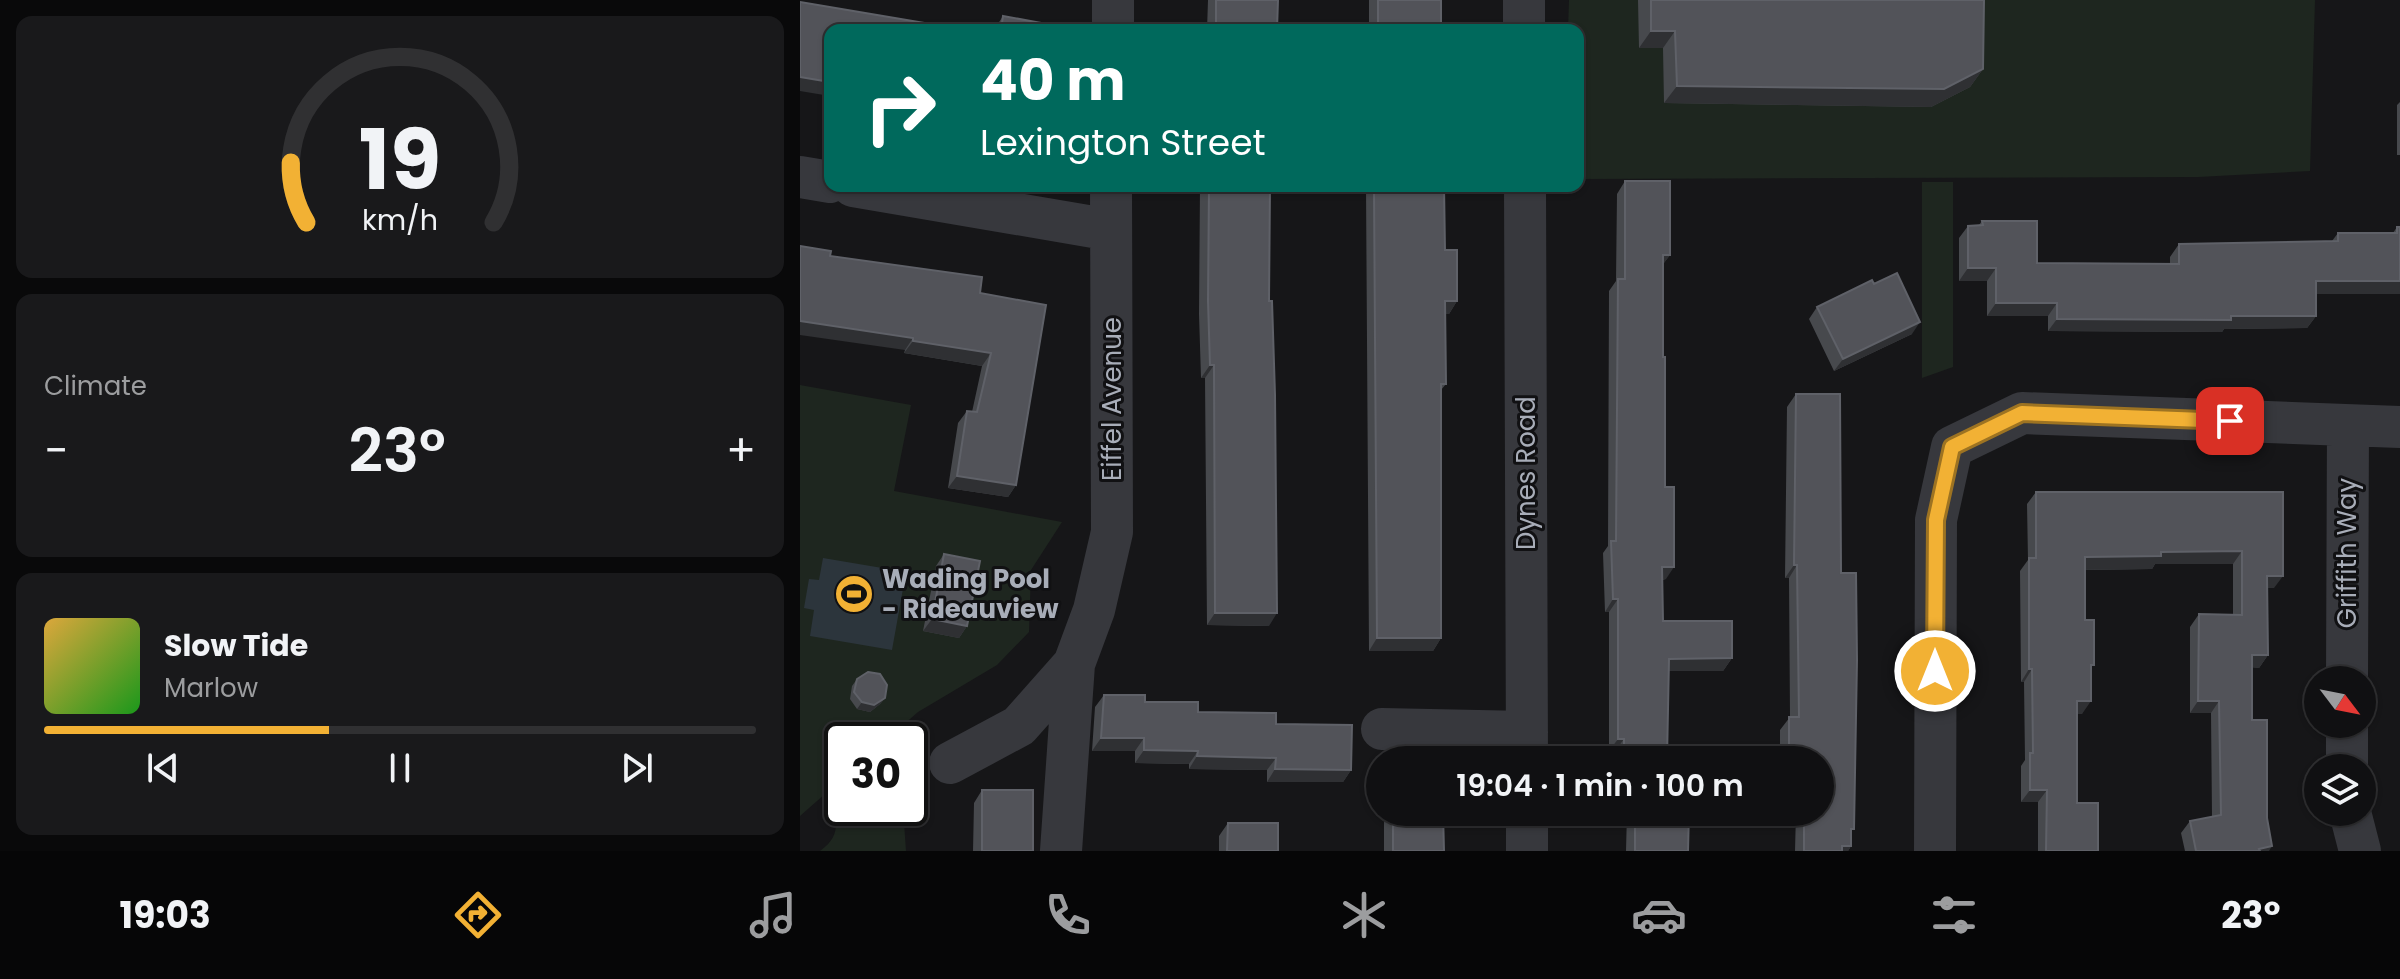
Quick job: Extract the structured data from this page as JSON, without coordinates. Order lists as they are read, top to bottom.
{
  "streets": {
    "street": ["Eiffel Avenue", "Dynes Road", "Griffith Way"]
  },
  "places": {
    "sports": ["Wading Pool - Rideauview"]
  },
  "north": "bottom right",
  "page": {
    "turn": ["40 m", "Lexington Street"],
    "tile": "Climate",
    "heat": ["−", "23°", "+"],
    "song": ["Slow Tide", "Marlow"],
    "limit": "30",
    "trip": "19:04 · 1 min · 100 m",
    "tabs": ["19:03", "23°"],
    "gauge": ["19", "km/h"]
  }
}
